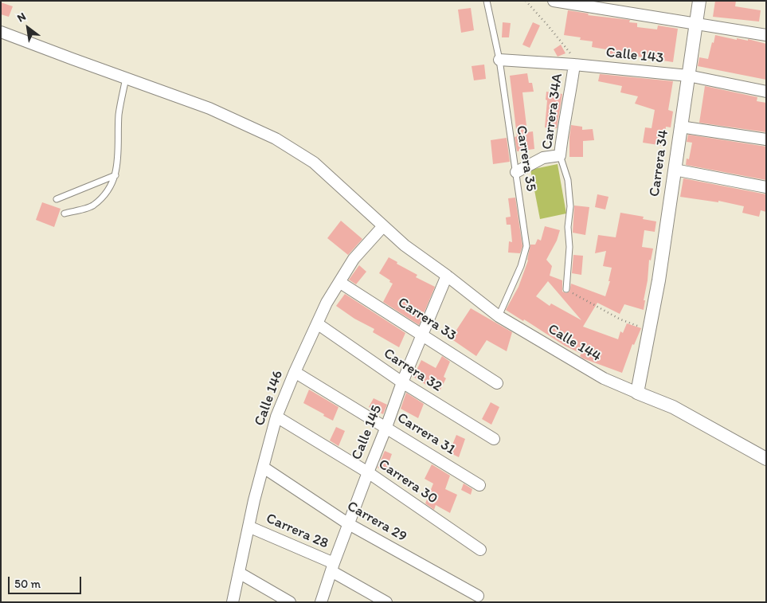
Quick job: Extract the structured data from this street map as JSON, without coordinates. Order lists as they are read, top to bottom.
{
  "streets": {
    "street": [
      "Calle 143",
      "Carrera 34A",
      "Carrera 34",
      "Carrera 33",
      "Calle 144",
      "Carrera 32",
      "Calle 146",
      "Calle 145",
      "Carrera 31",
      "Carrera 30",
      "Carrera 29",
      "Carrera 28"
    ],
    "lane": ["Carrera 35"]
  },
  "crossings": [
    ["Calle 143", "Carrera 34A"],
    ["Calle 143", "Carrera 35"],
    ["Calle 143", "Carrera 34"],
    ["Carrera 35", "Calle 144"],
    ["Carrera 34", "Calle 144"],
    ["Carrera 33", "Calle 146"],
    ["Carrera 33", "Calle 145"],
    ["Carrera 32", "Calle 146"],
    ["Carrera 32", "Calle 145"],
    ["Calle 146", "Carrera 31"],
    ["Calle 146", "Carrera 30"],
    ["Calle 146", "Carrera 29"],
    ["Calle 146", "Carrera 28"],
    ["Calle 145", "Carrera 31"],
    ["Calle 145", "Carrera 30"],
    ["Calle 145", "Carrera 29"],
    ["Calle 145", "Carrera 28"]
  ],
  "scale_bar": "50 m",
  "north": "top left"
}
